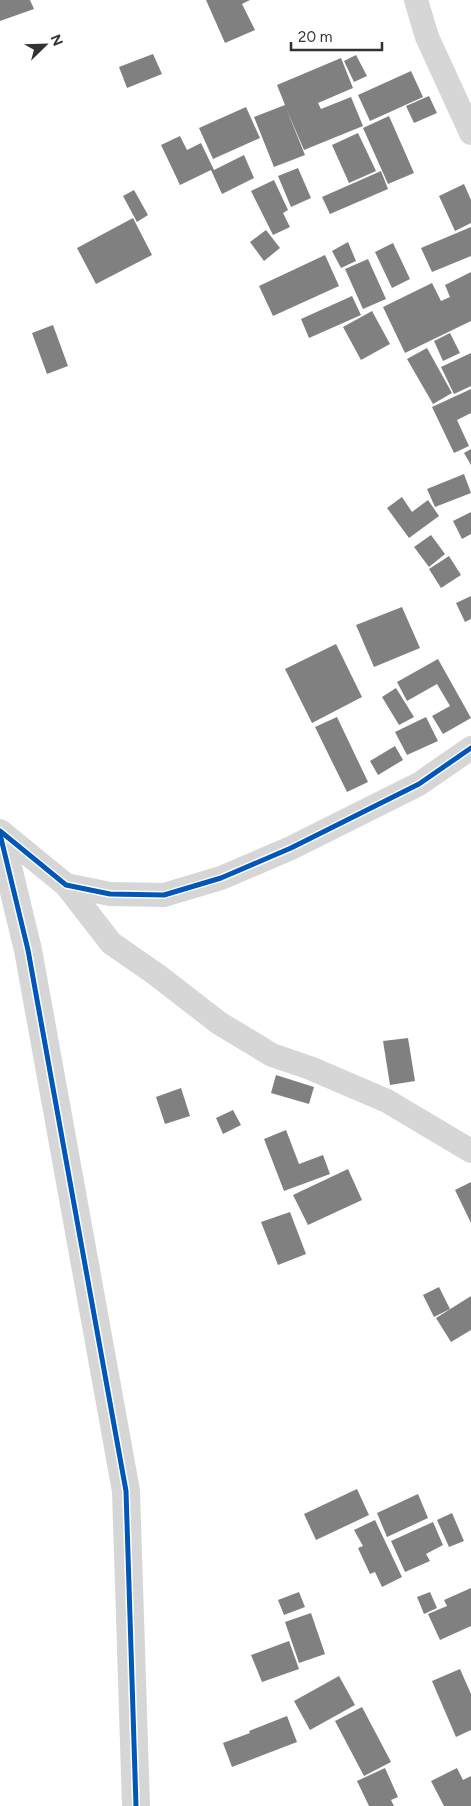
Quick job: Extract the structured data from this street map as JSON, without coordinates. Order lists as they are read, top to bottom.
{
  "scale_bar": "20 m",
  "north": "top right"
}
